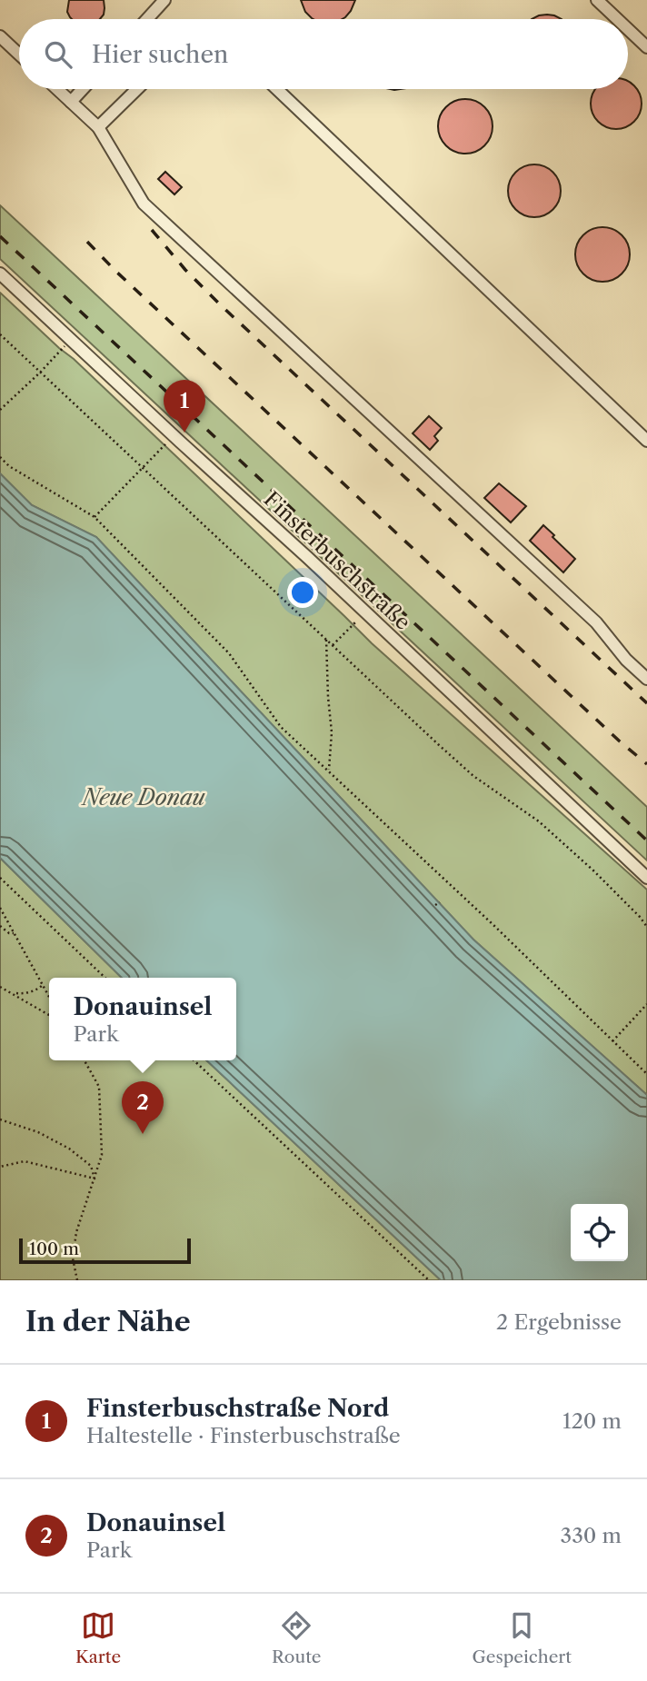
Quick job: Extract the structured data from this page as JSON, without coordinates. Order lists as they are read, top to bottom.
{
  "streets": {
    "street": ["Finsterbuschstraße"]
  },
  "water": ["Neue Donau"],
  "scale_bar": "100 m",
  "page": {
    "search": "Hier suchen",
    "pins": ["1", "2"],
    "popup": ["Donauinsel", "Park"],
    "scale": "100 m",
    "heading": ["In der Nähe", "2 Ergebnisse"],
    "list": [
      {
        "mark": "1",
        "name": "Finsterbuschstraße Nord",
        "note": "Haltestelle · Finsterbuschstraße",
        "value": "120 m"
      },
      {
        "mark": "2",
        "name": "Donauinsel",
        "note": "Park",
        "value": "330 m"
      }
    ],
    "nav": ["Karte", "Route", "Gespeichert"]
  }
}
